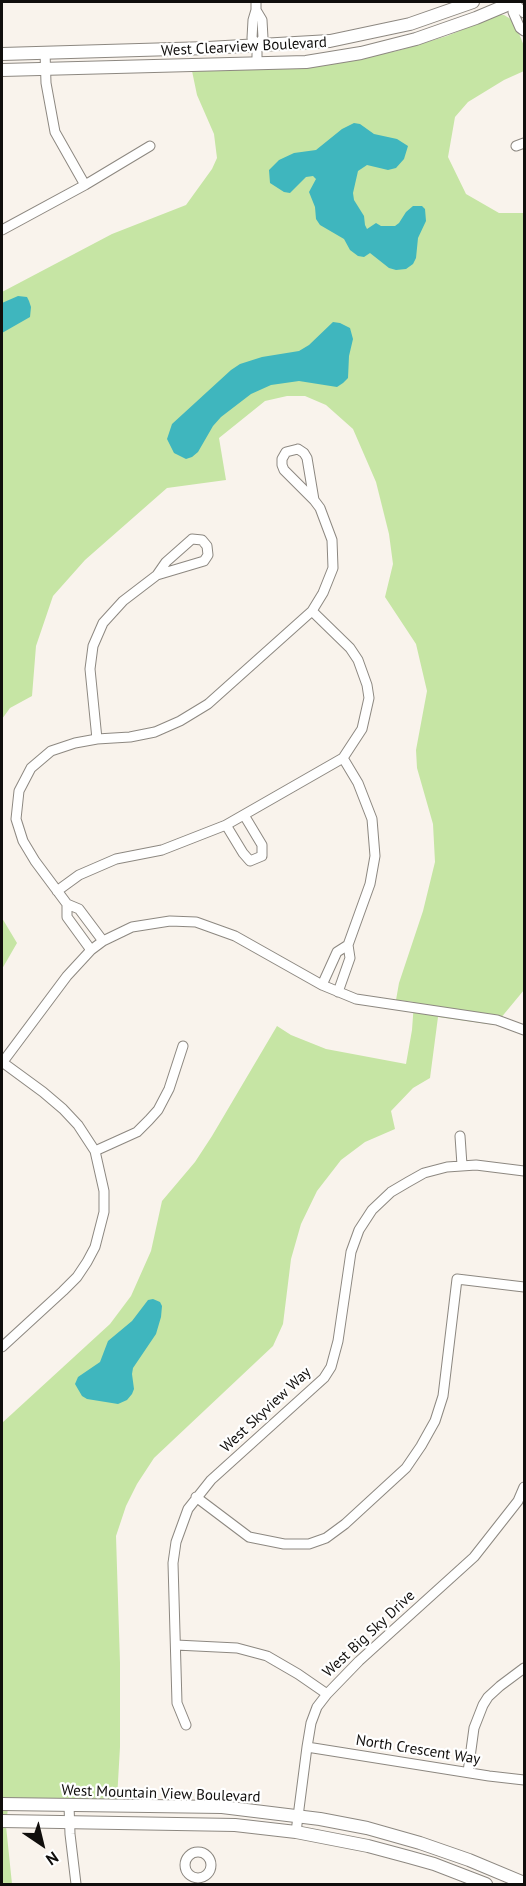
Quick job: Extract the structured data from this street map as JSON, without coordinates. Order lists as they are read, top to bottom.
{
  "streets": {
    "street": [
      "West Clearview Boulevard",
      "West Skyview Way",
      "West Big Sky Drive",
      "North Crescent Way",
      "West Mountain View Boulevard"
    ]
  },
  "crossings": [
    ["West Big Sky Drive", "North Crescent Way"],
    ["West Big Sky Drive", "West Mountain View Boulevard"]
  ],
  "north": "bottom right"
}
